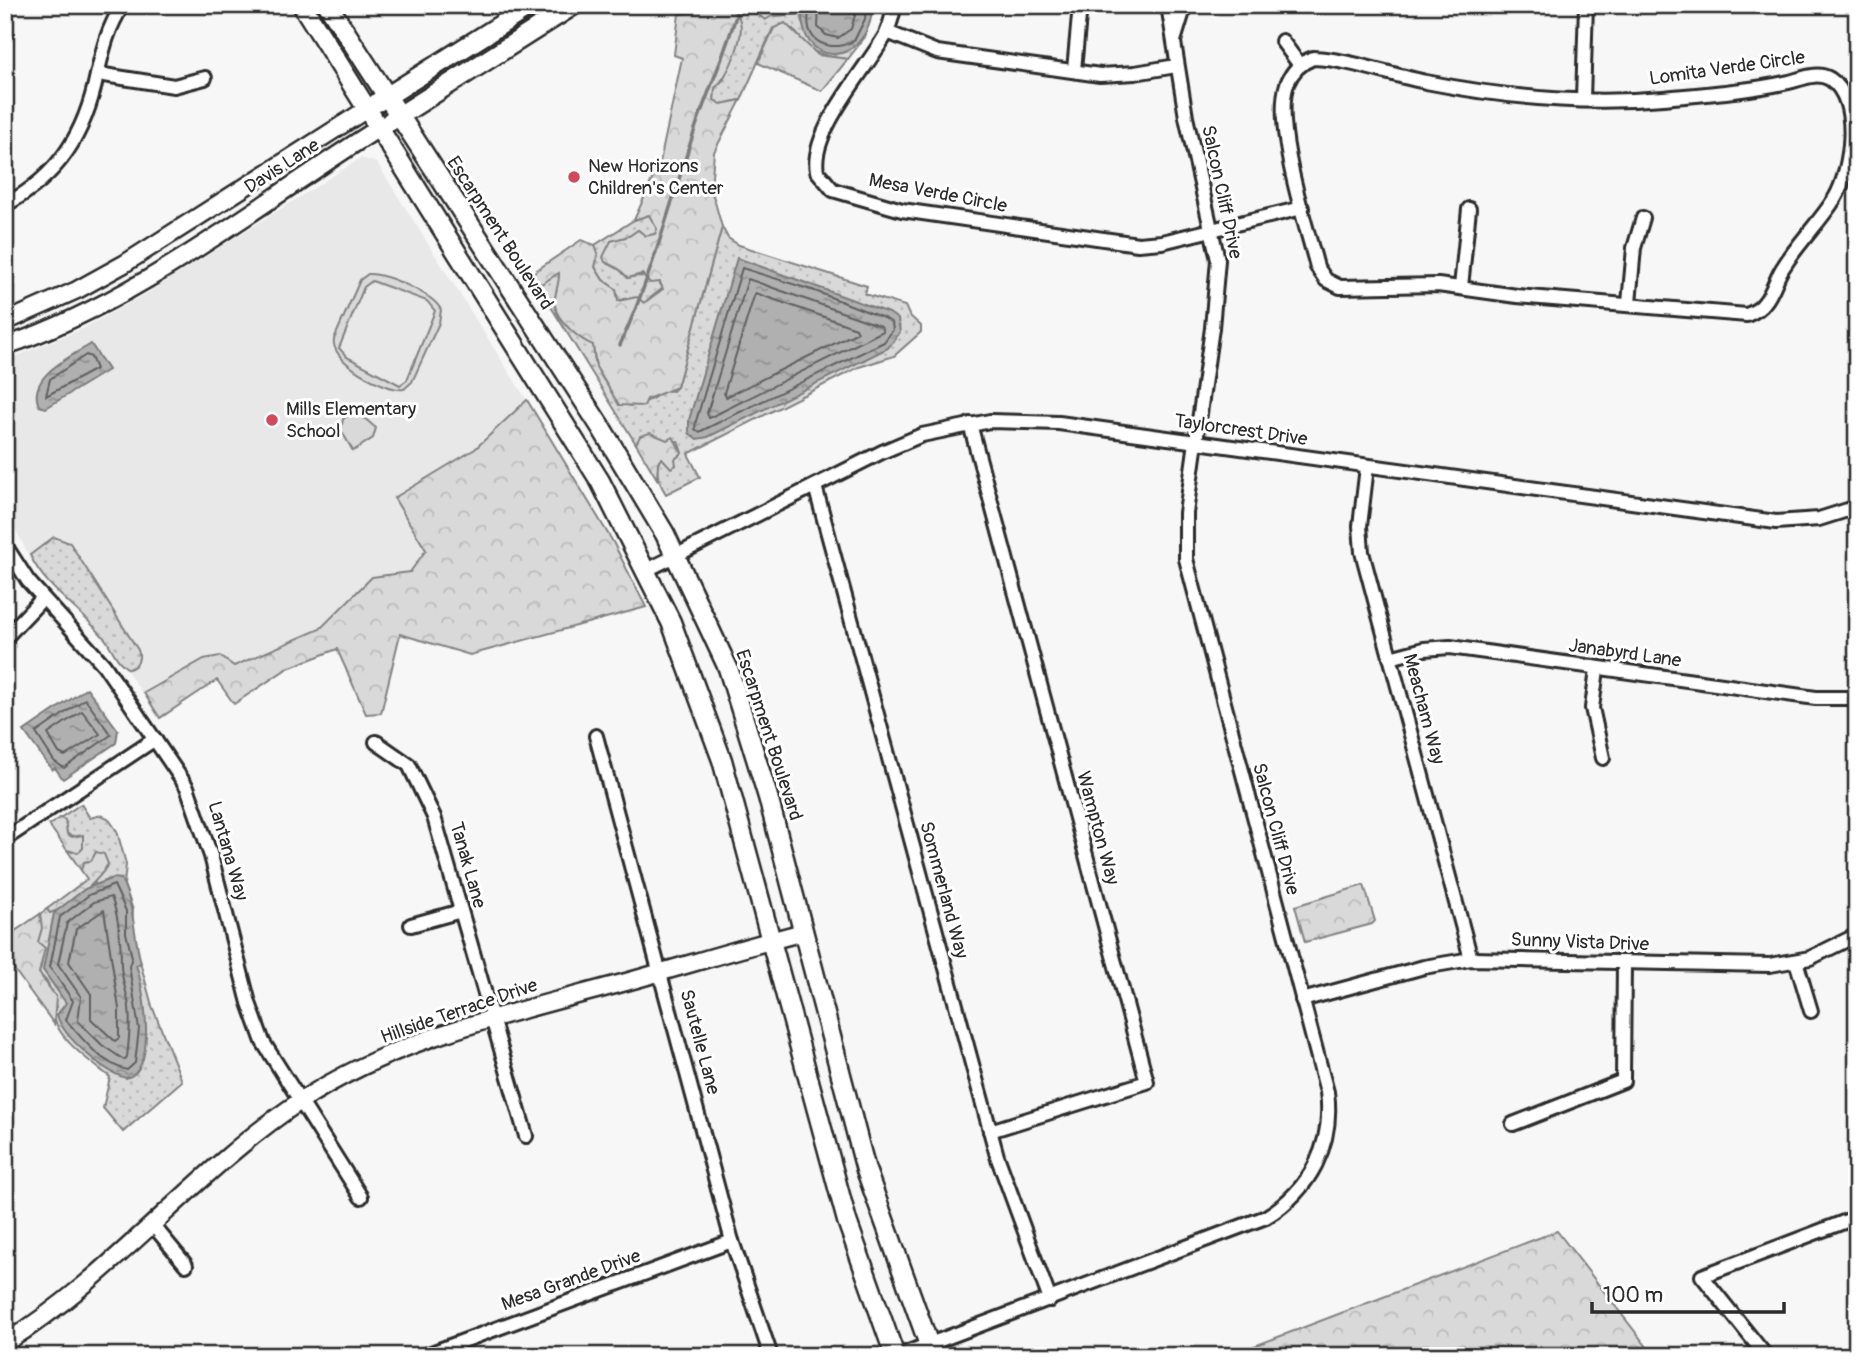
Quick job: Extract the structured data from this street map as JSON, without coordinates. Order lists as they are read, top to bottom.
{
  "streets": {
    "main road": ["Davis Lane", "Escarpment Boulevard"],
    "street": [
      "Lomita Verde Circle",
      "Salcon Cliff Drive",
      "Mesa Verde Circle",
      "Taylorcrest Drive",
      "Janabyrd Lane",
      "Meacham Way",
      "Wampton Way",
      "Lantana Way",
      "Tanak Lane",
      "Sommerland Way",
      "Sunny Vista Drive",
      "Hillside Terrace Drive",
      "Sautelle Lane",
      "Mesa Grande Drive"
    ]
  },
  "crossings": [
    ["Lomita Verde Circle", "Mesa Verde Circle"],
    ["Davis Lane", "Escarpment Boulevard"],
    ["Salcon Cliff Drive", "Mesa Verde Circle"],
    ["Salcon Cliff Drive", "Escarpment Boulevard"],
    ["Salcon Cliff Drive", "Taylorcrest Drive"],
    ["Salcon Cliff Drive", "Sommerland Way"],
    ["Salcon Cliff Drive", "Sunny Vista Drive"],
    ["Escarpment Boulevard", "Taylorcrest Drive"],
    ["Escarpment Boulevard", "Hillside Terrace Drive"],
    ["Taylorcrest Drive", "Meacham Way"],
    ["Taylorcrest Drive", "Wampton Way"],
    ["Taylorcrest Drive", "Sommerland Way"],
    ["Janabyrd Lane", "Meacham Way"],
    ["Meacham Way", "Sunny Vista Drive"],
    ["Wampton Way", "Sommerland Way"],
    ["Lantana Way", "Hillside Terrace Drive"],
    ["Tanak Lane", "Hillside Terrace Drive"],
    ["Hillside Terrace Drive", "Sautelle Lane"],
    ["Sautelle Lane", "Mesa Grande Drive"]
  ],
  "places": ["New Horizons Children's Center", "Mills Elementary School"],
  "scale_bar": "100 m"
}
